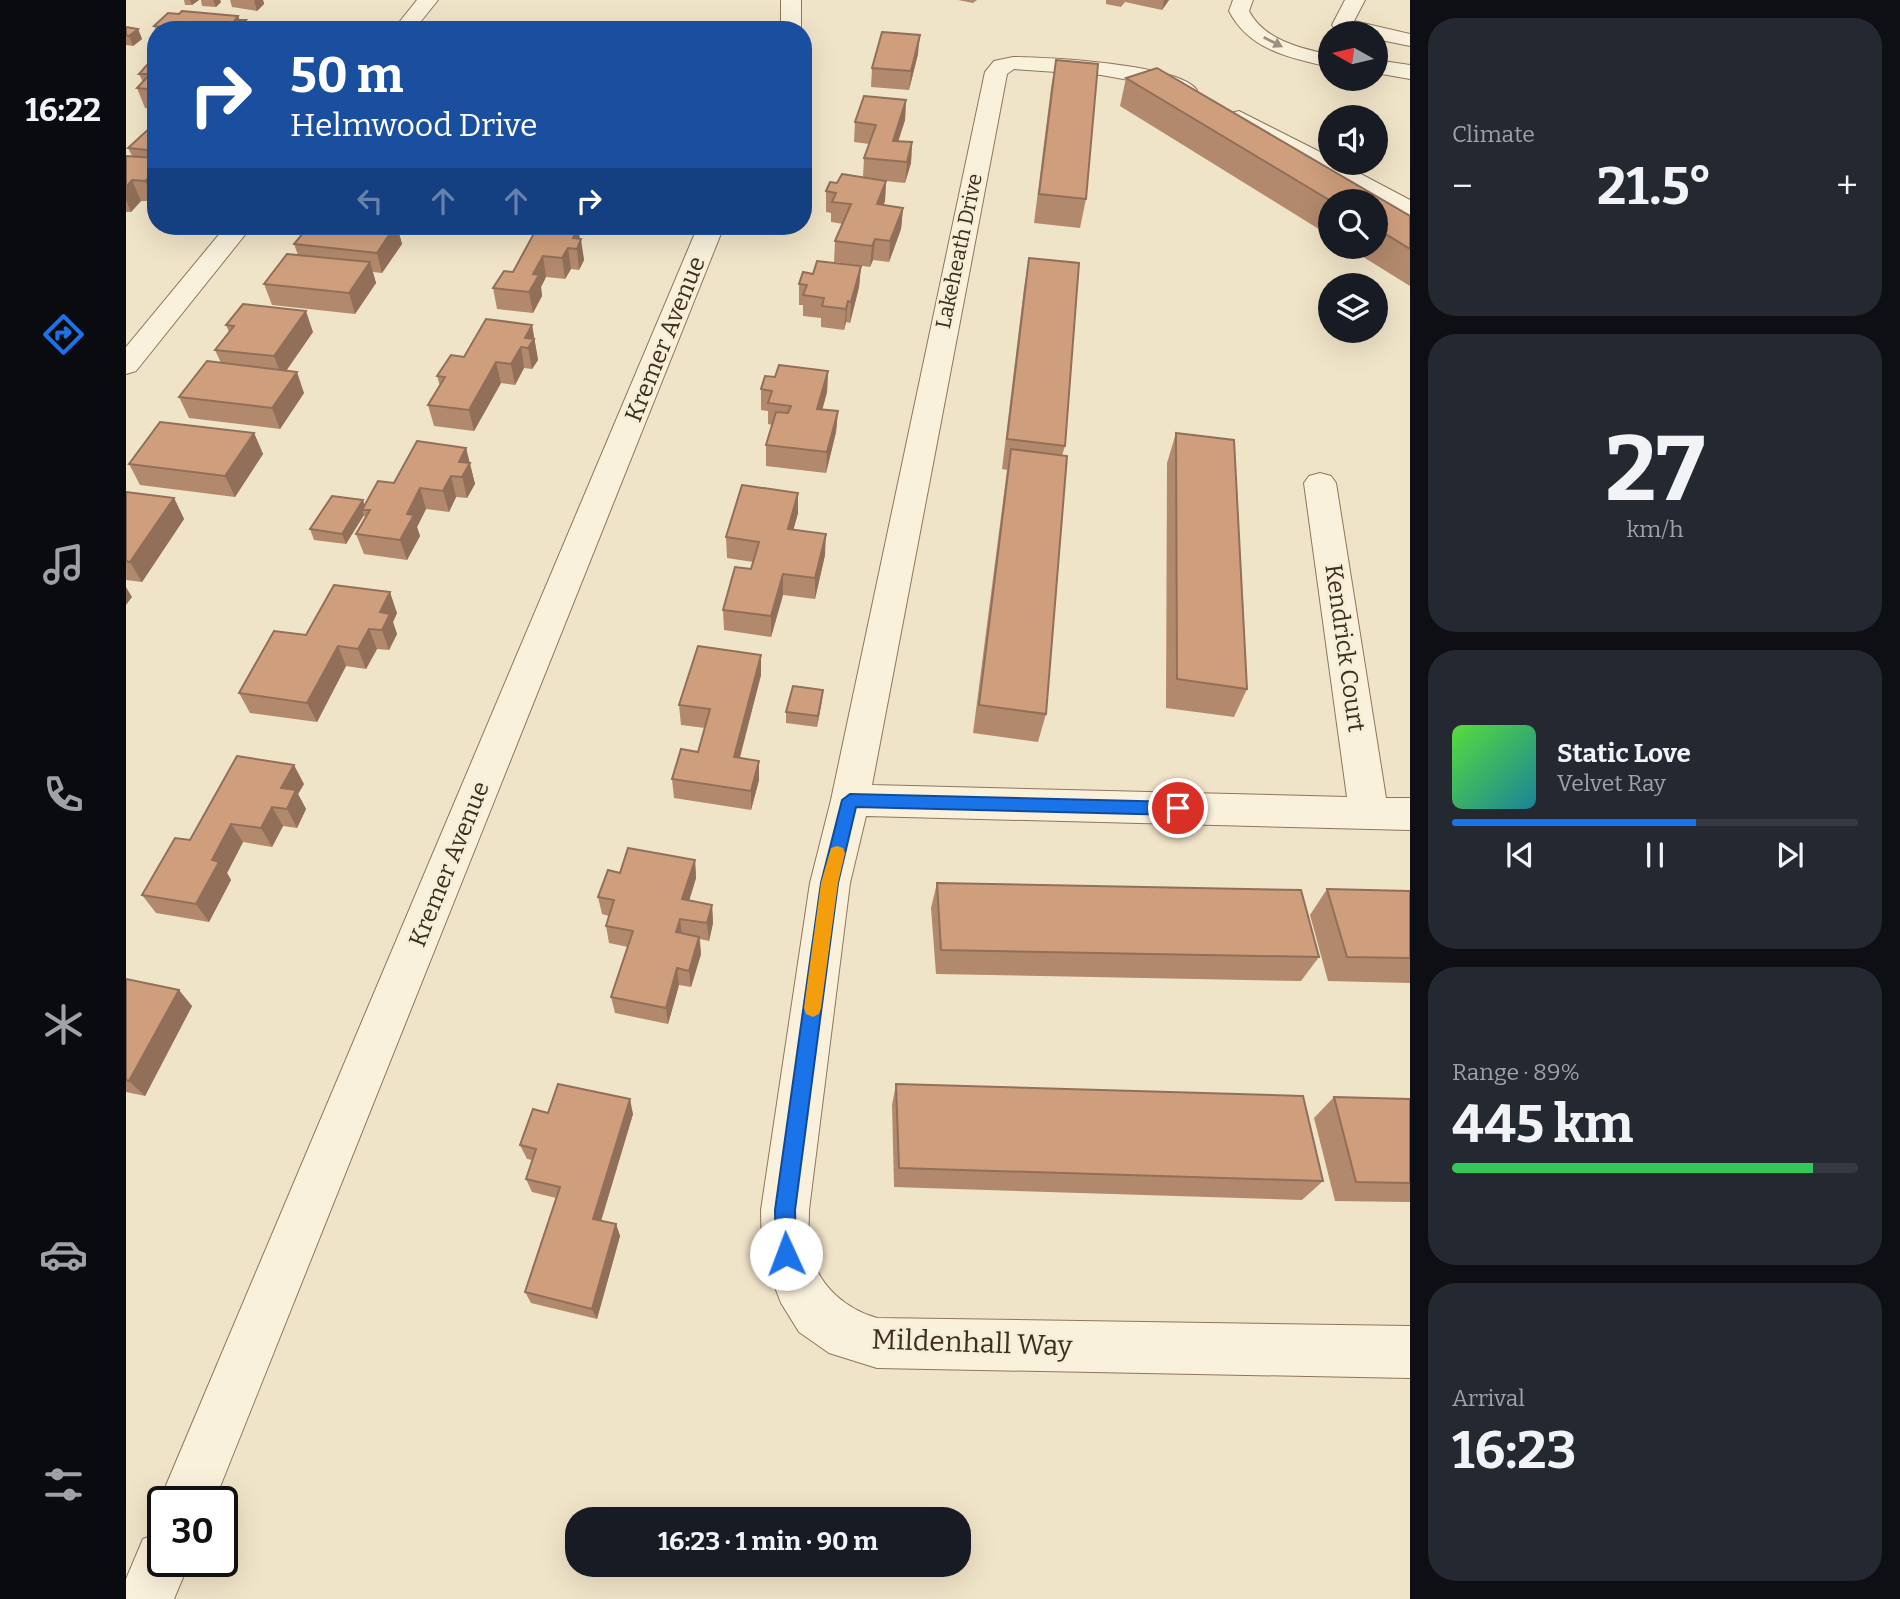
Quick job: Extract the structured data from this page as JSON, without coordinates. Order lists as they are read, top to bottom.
{
  "streets": {
    "street": [
      "Lakeheath Drive",
      "Kremer Avenue",
      "Kendrick Court",
      "Mildenhall Way"
    ]
  },
  "crossings": [
    ["Lakeheath Drive", "Mildenhall Way"]
  ],
  "north": "left",
  "page": {
    "tabs": "16:22",
    "tile": [
      "Climate",
      ["27", "km/h"],
      ["Range · 89%", "445 km"],
      ["Arrival", "16:23"]
    ],
    "turn": ["50 m", "Helmwood Drive"],
    "heat": ["−", "21.5°", "+"],
    "song": ["Static Love", "Velvet Ray"],
    "limit": "30",
    "trip": "16:23 · 1 min · 90 m"
  }
}
